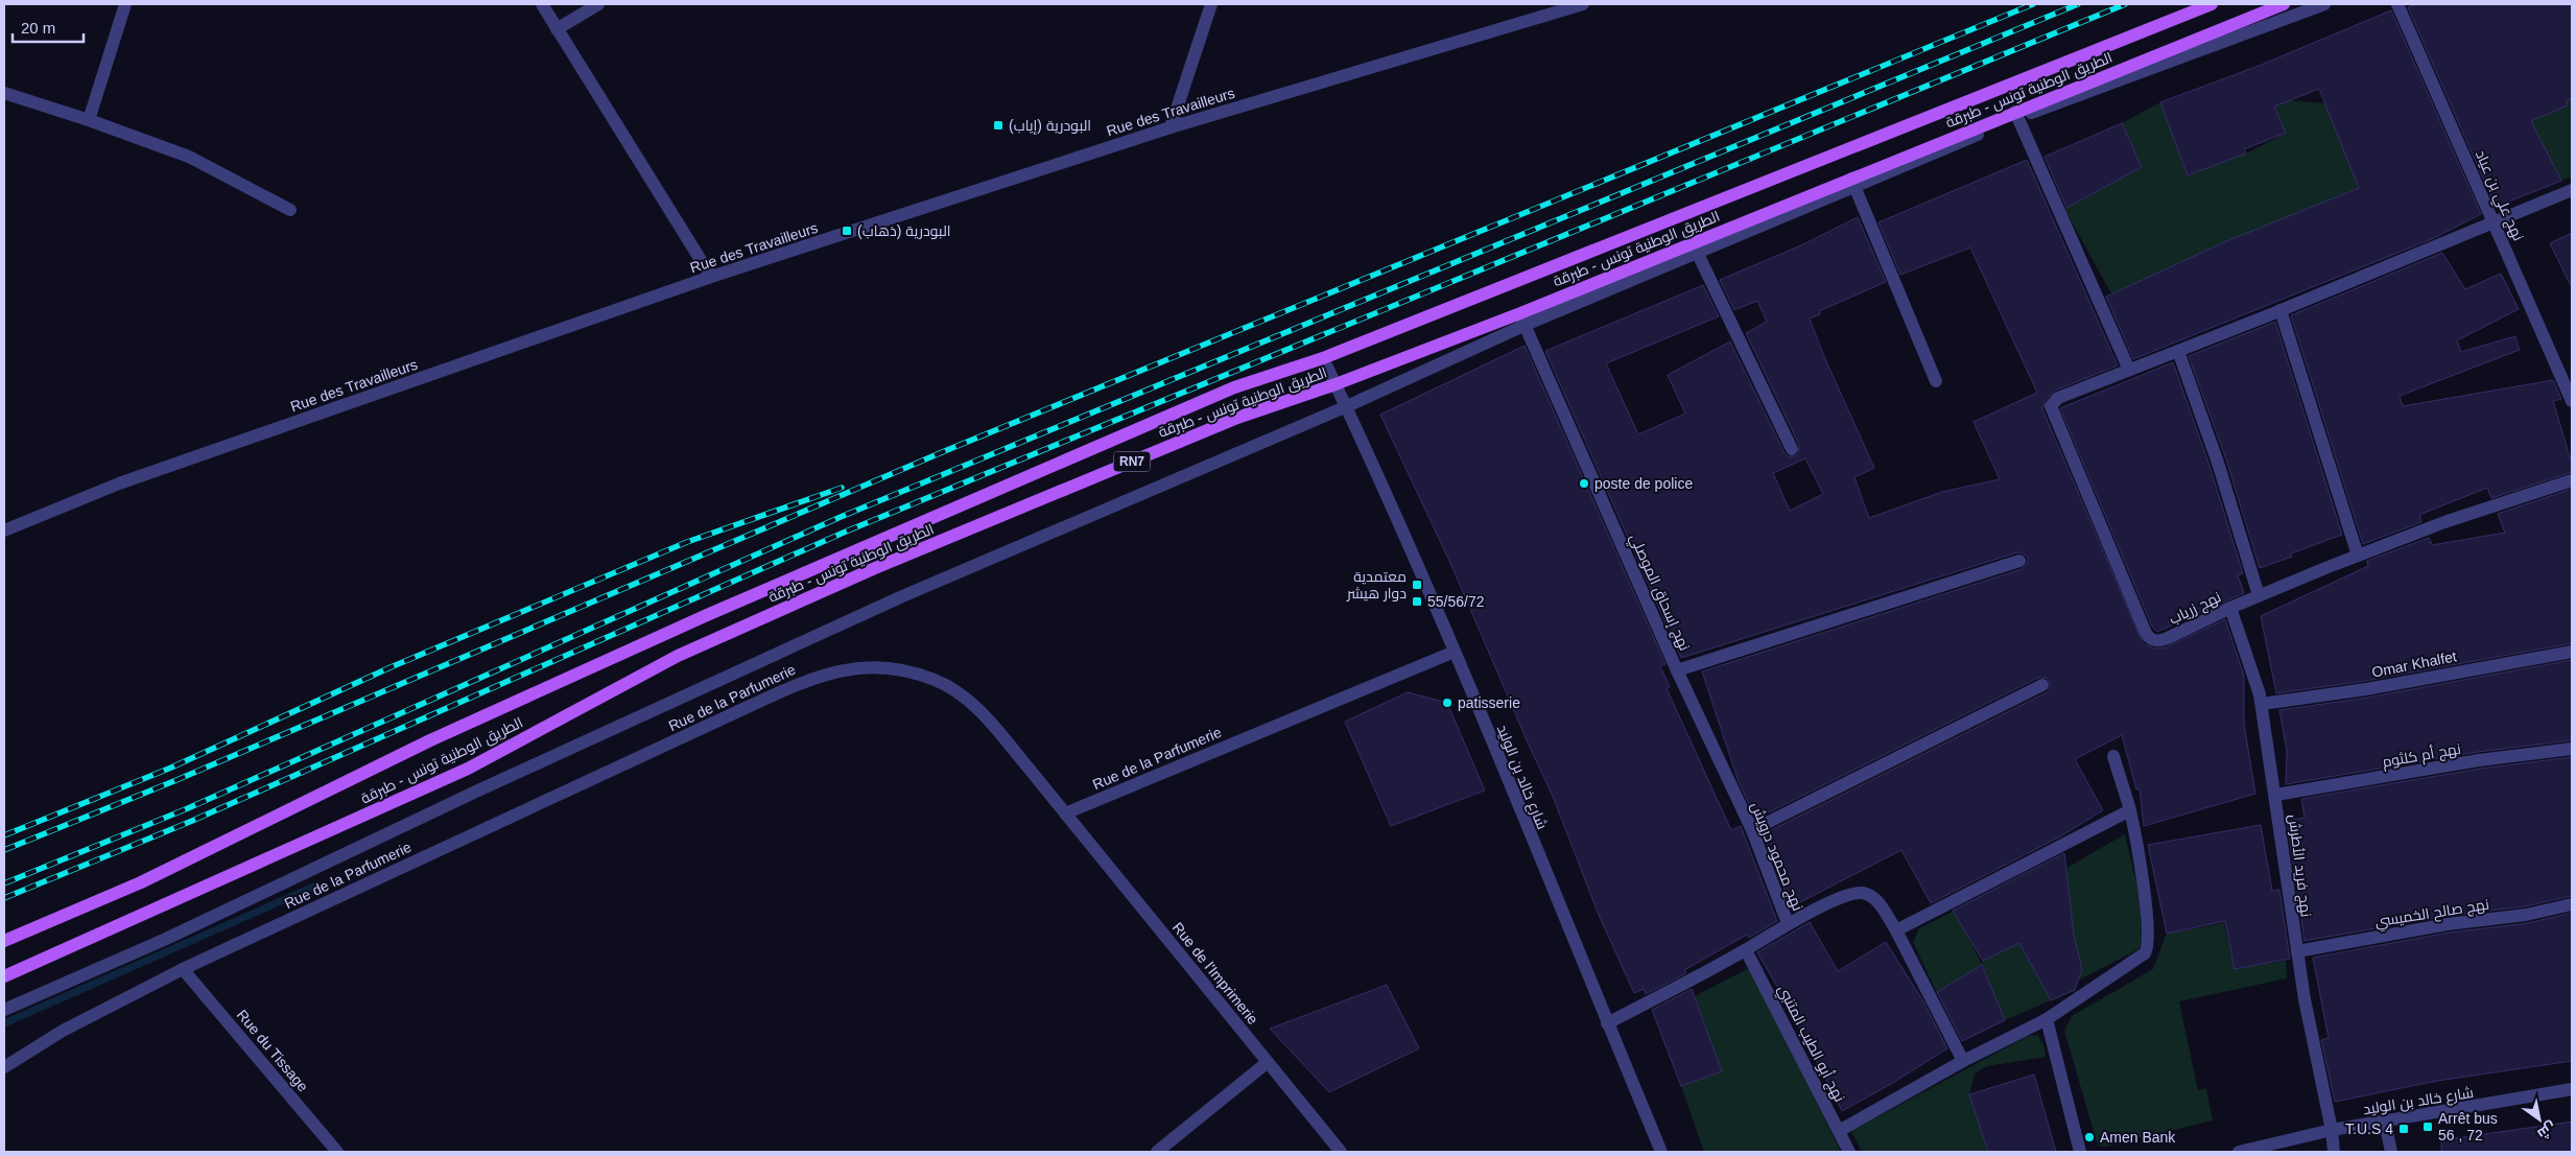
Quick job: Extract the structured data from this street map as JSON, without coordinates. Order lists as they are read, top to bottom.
{
  "streets": {
    "main road": ["الطريق الوطنية تونس - طبرقة", "RN7"],
    "street": [
      "Rue des Travailleurs",
      "نهج علي بن عياد",
      "نهج إسحاق الموصلي",
      "نهج زرياب",
      "Omar Khalfet",
      "Rue de la Parfumerie",
      "نهج أم كلثوم",
      "شارع خالد بن الوليد",
      "نهج محمود درويش",
      "نهج فريد الأطرش",
      "نهج صالح الخميسي",
      "Rue de l'Imprimerie",
      "نهج أبو الطيب المتنبي",
      "Rue du Tissage"
    ]
  },
  "crossings": [
    ["الطريق الوطنية تونس - طبرقة", "نهج إسحاق الموصلي"],
    ["الطريق الوطنية تونس - طبرقة", "شارع خالد بن الوليد"],
    ["نهج إسحاق الموصلي", "نهج محمود درويش"],
    ["نهج زرياب", "نهج فريد الأطرش"],
    ["Omar Khalfet", "نهج فريد الأطرش"],
    ["Rue de la Parfumerie", "شارع خالد بن الوليد"],
    ["Rue de la Parfumerie", "Rue de l'Imprimerie"],
    ["Rue de la Parfumerie", "Rue du Tissage"],
    ["نهج أم كلثوم", "نهج فريد الأطرش"],
    ["شارع خالد بن الوليد", "نهج محمود درويش"],
    ["شارع خالد بن الوليد", "نهج فريد الأطرش"],
    ["نهج محمود درويش", "نهج أبو الطيب المتنبي"],
    ["نهج فريد الأطرش", "نهج صالح الخميسي"]
  ],
  "places": {
    "transit": [
      "البودرية (إياب)",
      "البودرية (ذهاب)",
      "معتمدية دوار هيشر",
      "55/56/72",
      "Arrêt bus 56 , 72",
      "T.U.S 4"
    ],
    "other": ["poste de police", "patisserie", "Amen Bank"]
  },
  "scale_bar": "20 m",
  "north": "bottom right"
}
